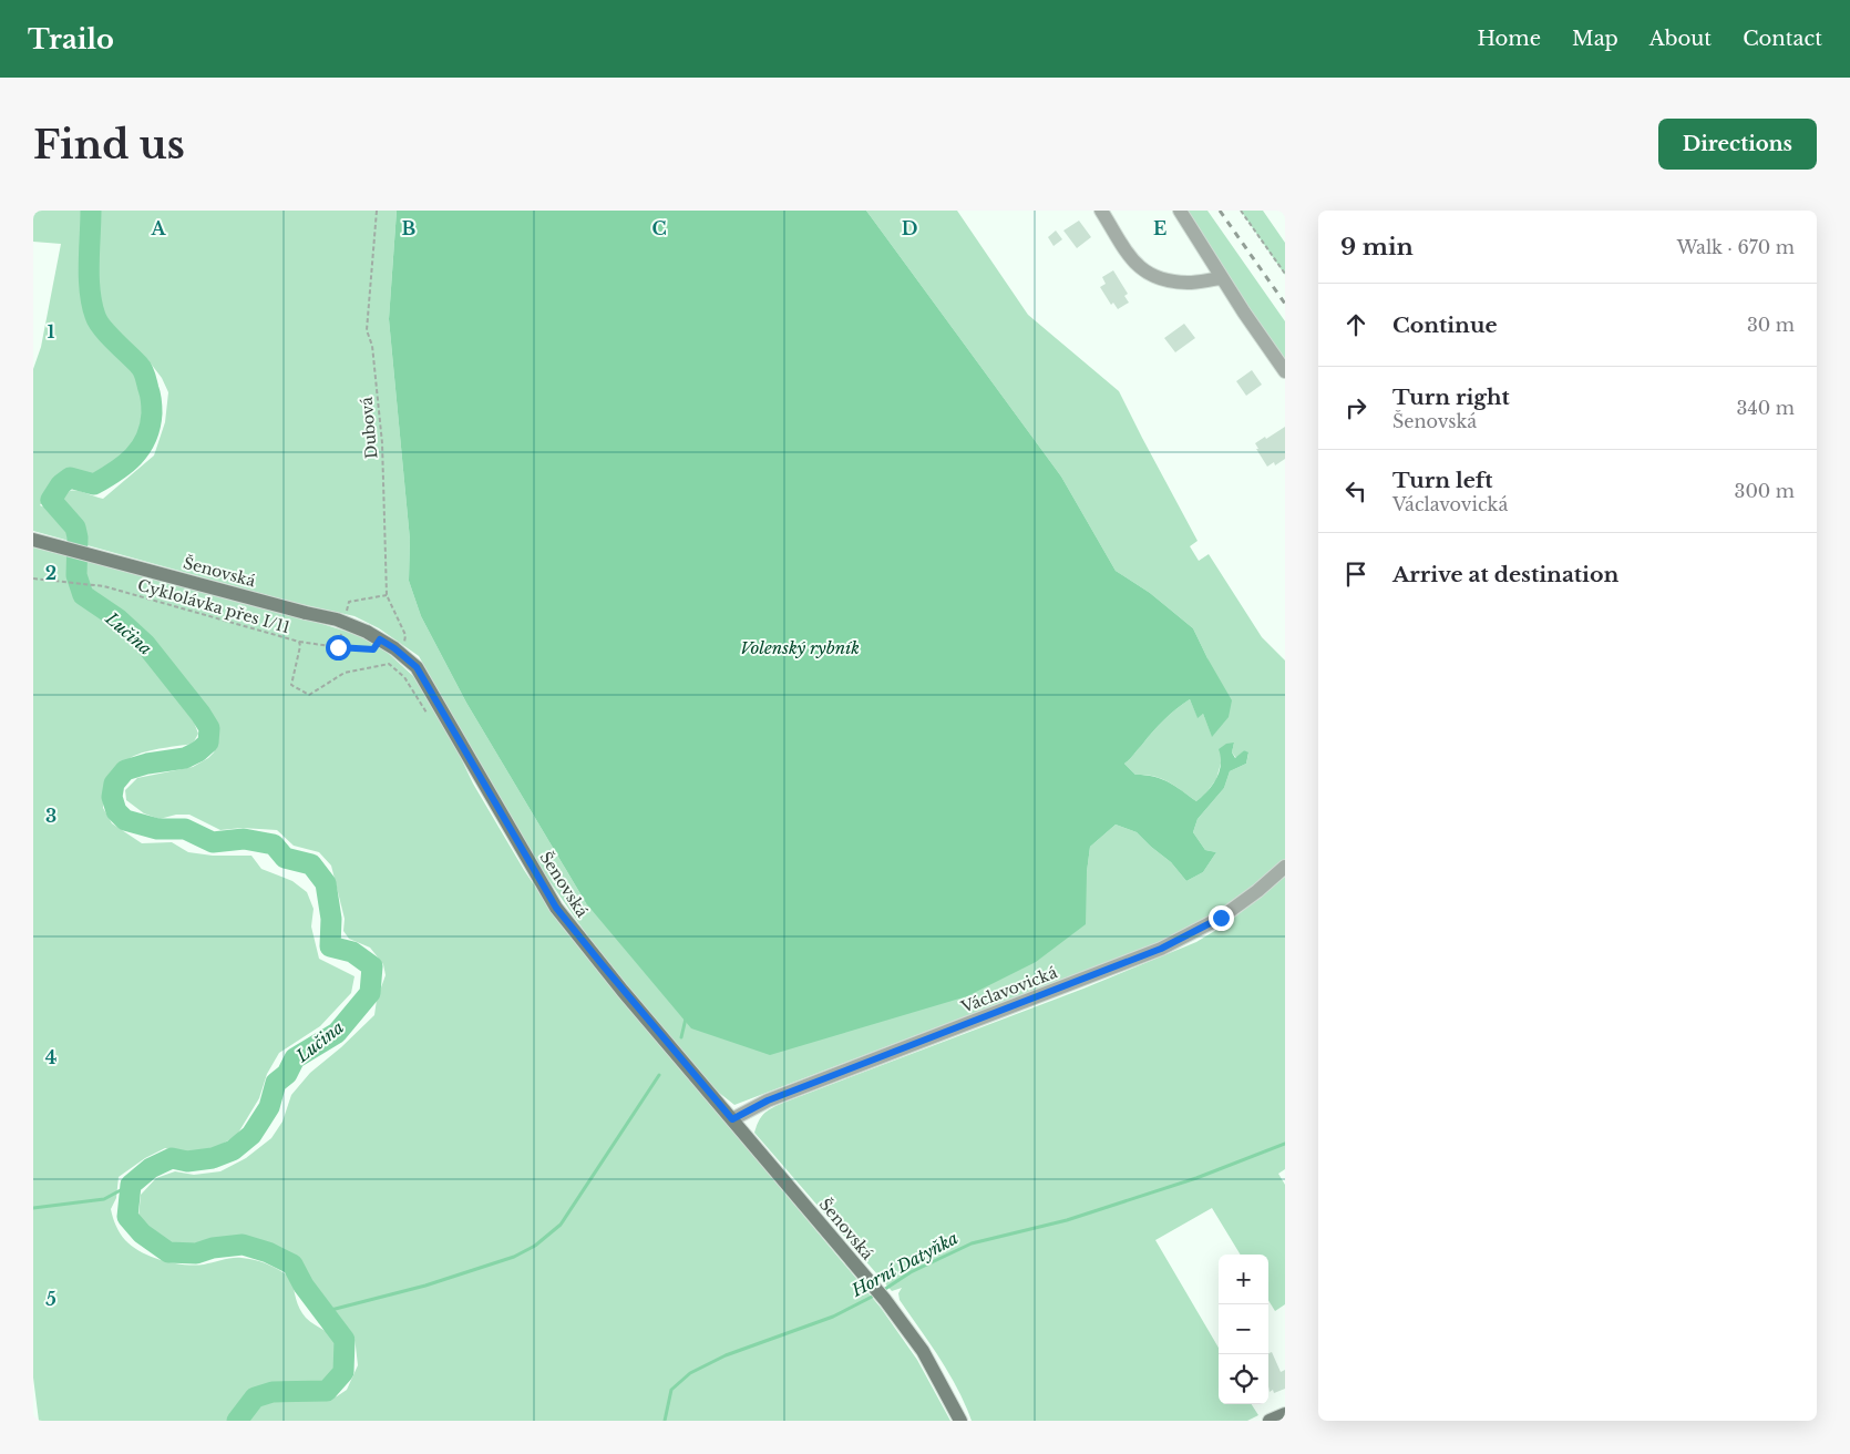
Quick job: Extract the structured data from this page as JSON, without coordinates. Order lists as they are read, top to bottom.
{
  "streets": {
    "main road": ["Šenovská"],
    "street": ["Václavovická"],
    "path": ["Dubová", "Cyklolávka přes I/11"]
  },
  "crossings": [
    ["Šenovská", "Václavovická"]
  ],
  "water": ["Lučina", "Volenský rybník", "Horní Datyňka"],
  "page": {
    "header": "Trailo",
    "nav": [
      "Home",
      "Map",
      "About",
      "Contact"
    ],
    "buttons": "Directions",
    "title": "Find us",
    "heading": ["9 min", "Walk · 670 m"],
    "list": [
      ["Continue", "30 m"],
      ["Turn right", "Šenovská", "340 m"],
      ["Turn left", "Václavovická", "300 m"],
      "Arrive at destination"
    ],
    "map_buttons": ["+", "−"]
  },
  "grid": {
    "columns": [
      "A",
      "B",
      "C",
      "D",
      "E"
    ],
    "rows": [
      "1",
      "2",
      "3",
      "4",
      "5"
    ]
  }
}
